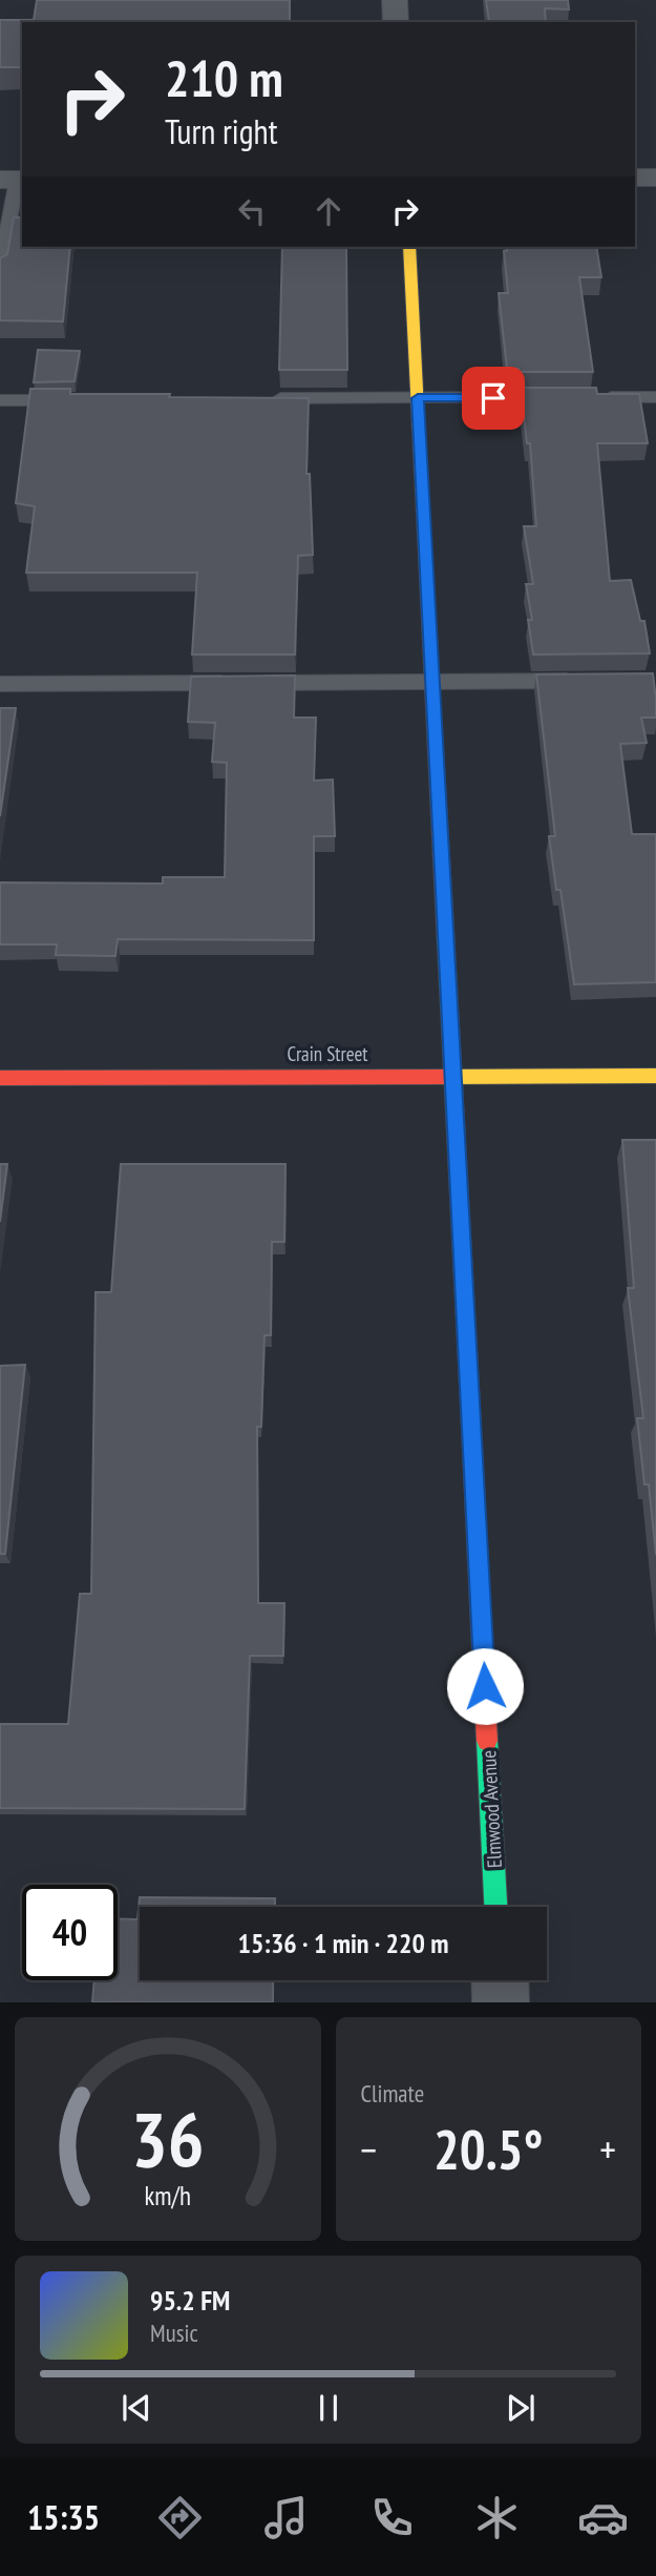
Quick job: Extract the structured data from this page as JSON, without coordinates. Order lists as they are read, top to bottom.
{
  "streets": {
    "street": ["Crain Street", "Elmwood Avenue"]
  },
  "crossings": [
    ["Crain Street", "Elmwood Avenue"]
  ],
  "page": {
    "turn": ["210 m", "Turn right"],
    "limit": "40",
    "trip": "15:36 · 1 min · 220 m",
    "tile": "Climate",
    "heat": ["−", "20.5°", "+"],
    "song": ["95.2 FM", "Music"],
    "tabs": "15:35",
    "gauge": ["36", "km/h"]
  }
}
